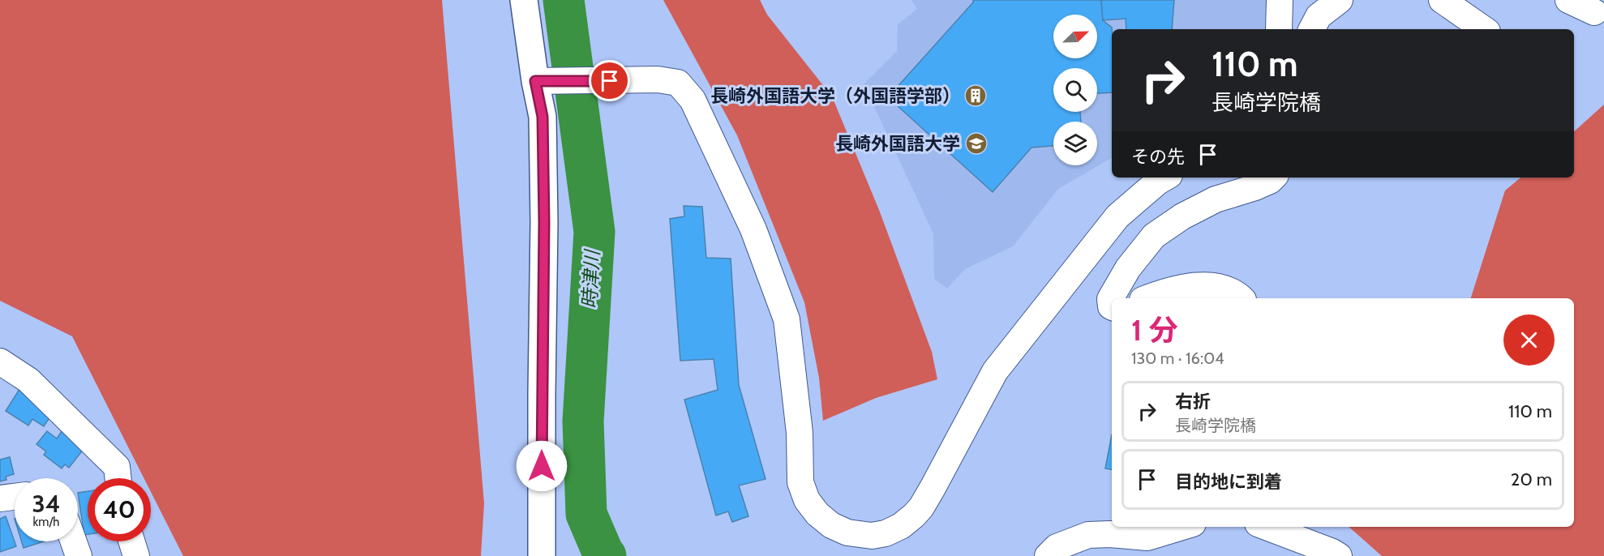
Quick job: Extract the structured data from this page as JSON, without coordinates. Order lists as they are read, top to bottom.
{
  "water": ["時津川"],
  "places": {
    "building": ["長崎外国語大学（外国語学部）"],
    "school or university": ["長崎外国語大学"]
  },
  "north": "top right",
  "page": {
    "turn": ["110 m", "長崎学院橋"],
    "then": "その先",
    "heading": ["1 分", "130 m · 16:04"],
    "list": [
      {
        "name": "右折",
        "note": "長崎学院橋",
        "value": "110 m"
      },
      {
        "name": "目的地に到着",
        "value": "20 m"
      }
    ],
    "speed": "34 km/h",
    "limit": "40"
  }
}
